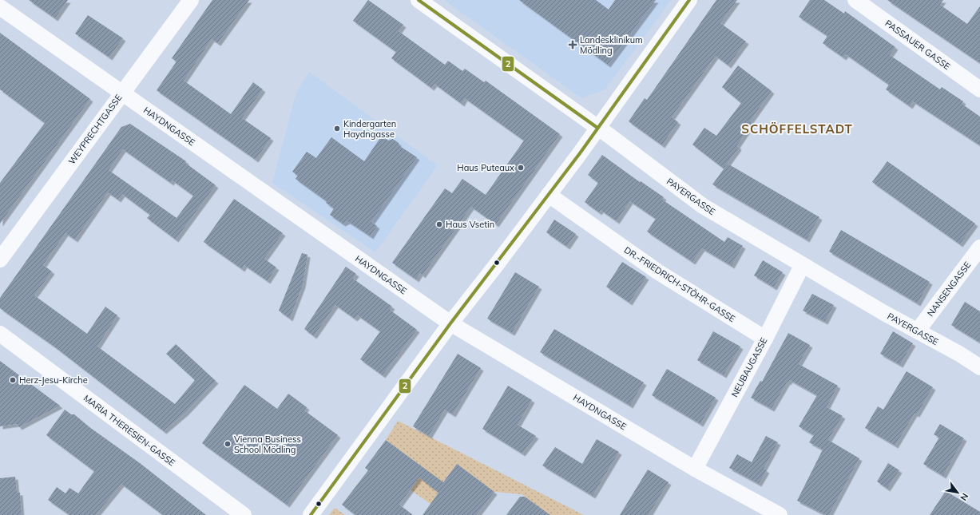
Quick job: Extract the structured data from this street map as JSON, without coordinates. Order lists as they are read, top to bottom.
{
  "streets": {
    "street": [
      "PASSAUER GASSE",
      "HAYDNGASSE",
      "WEYPRECHTGASSE",
      "PAYERGASSE",
      "DR.-FRIEDRICH-STÖHR-GASSE",
      "NANSENGASSE",
      "NEUBAUGASSE",
      "MARIA THERESIEN-GASSE"
    ]
  },
  "crossings": [
    ["HAYDNGASSE", "WEYPRECHTGASSE"],
    ["HAYDNGASSE", "NEUBAUGASSE"],
    ["PAYERGASSE", "NANSENGASSE"],
    ["PAYERGASSE", "NEUBAUGASSE"],
    ["DR.-FRIEDRICH-STÖHR-GASSE", "NEUBAUGASSE"]
  ],
  "districts": ["SCHÖFFELSTADT"],
  "places": {
    "health": ["Landesklinikum Mödling"],
    "other": [
      "Kindergarten Haydngasse",
      "Haus Puteaux",
      "Haus Vsetin",
      "Herz-Jesu-Kirche",
      "Vienna Business School Mödling"
    ]
  },
  "lines": ["transit line 2"],
  "north": "bottom right"
}
